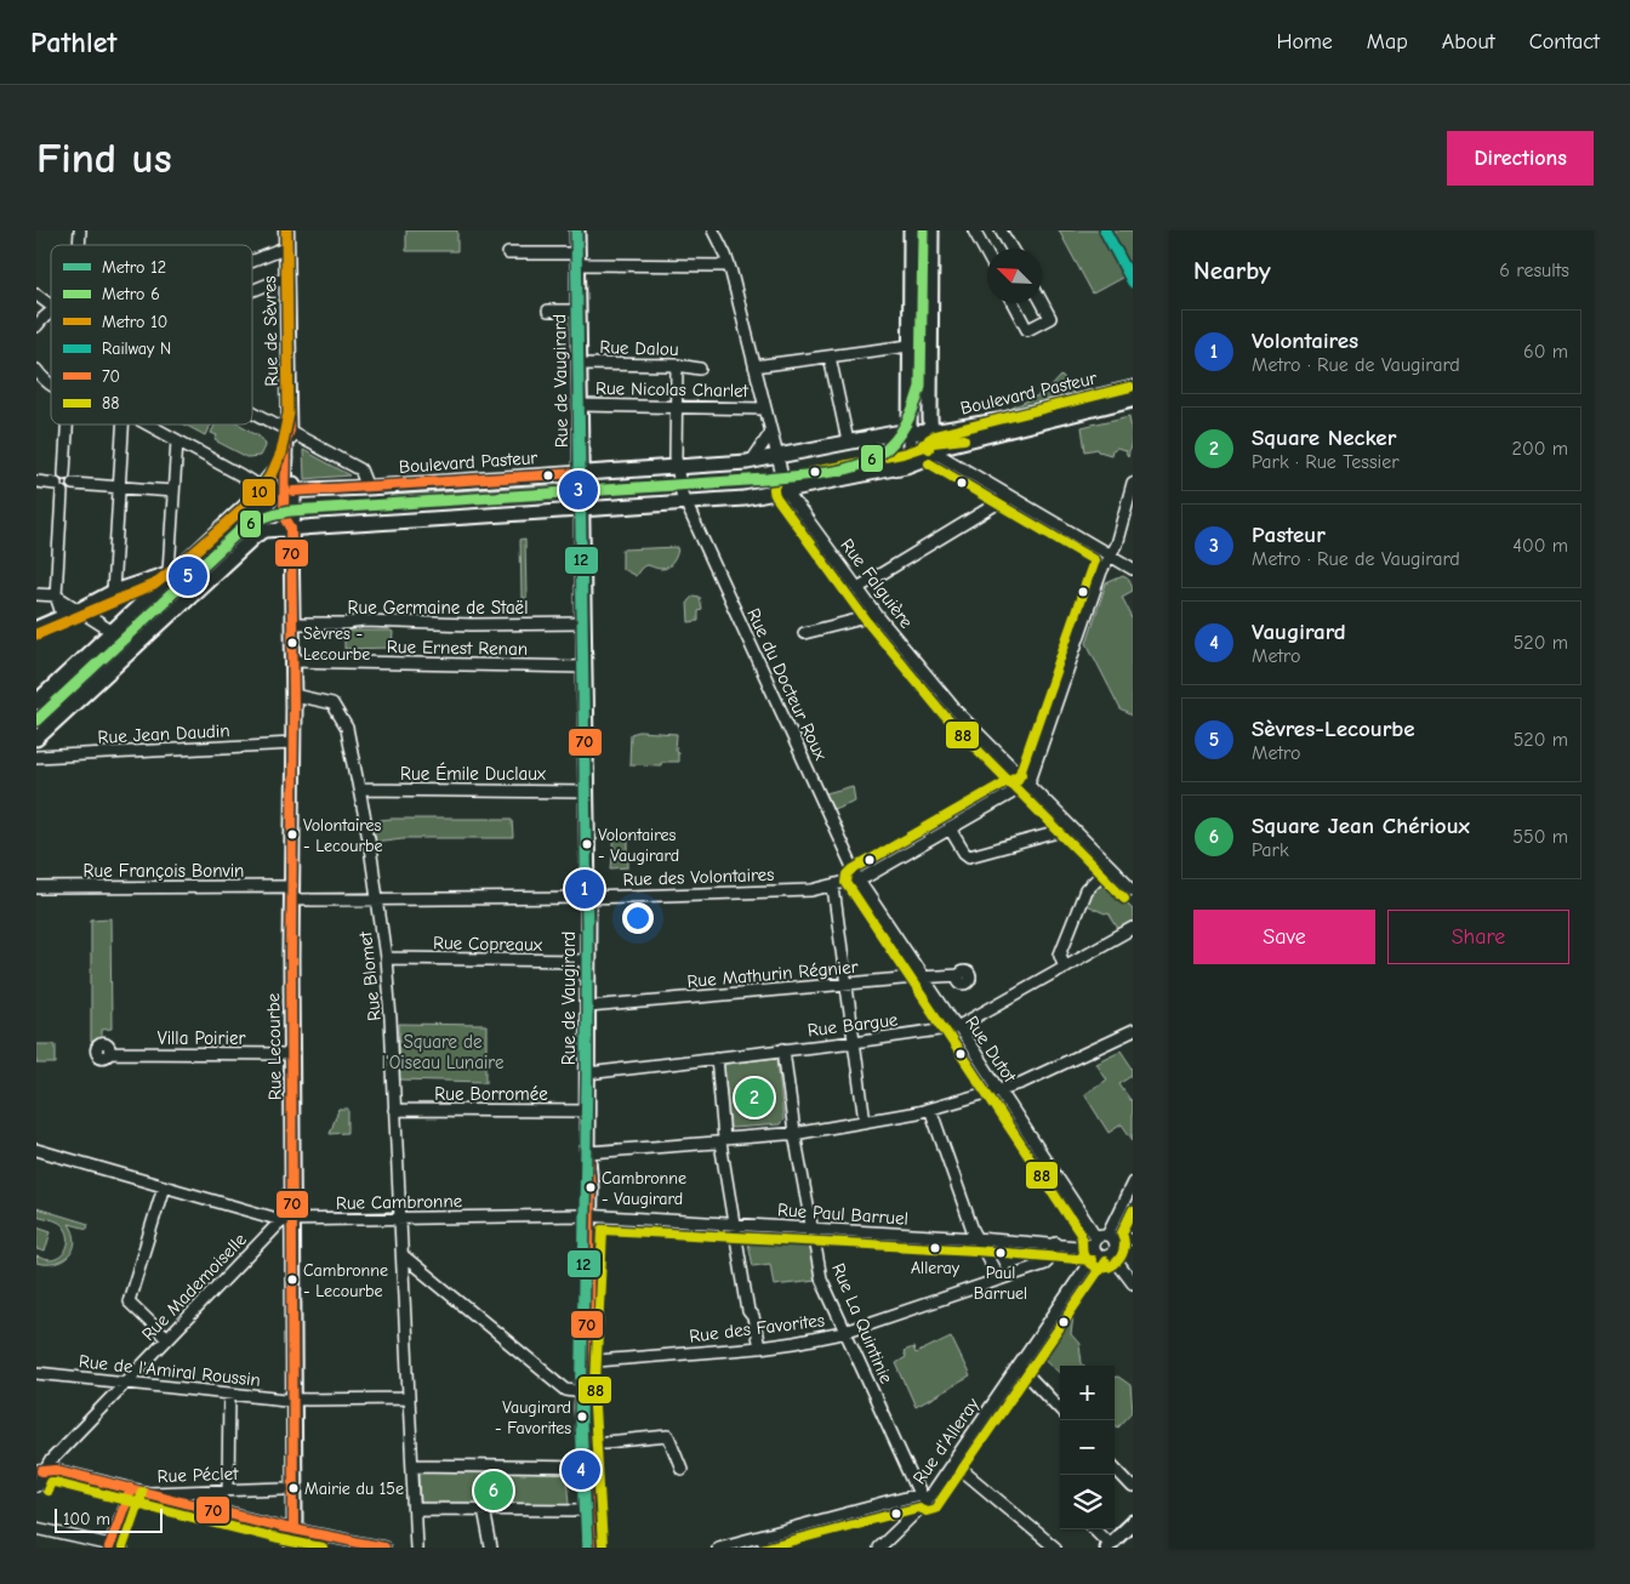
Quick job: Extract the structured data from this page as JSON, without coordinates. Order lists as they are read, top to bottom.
{
  "streets": {
    "main road": [
      "Rue de Sèvres",
      "Rue de Vaugirard",
      "Boulevard Pasteur",
      "Rue Lecourbe"
    ],
    "street": [
      "Rue Dalou",
      "Rue Nicolas Charlet",
      "Rue Falguière",
      "Rue Germaine de Staël",
      "Rue Ernest Renan",
      "Rue du Docteur Roux",
      "Rue Jean Daudin",
      "Rue Émile Duclaux",
      "Rue François Bonvin",
      "Rue des Volontaires",
      "Rue Copreaux",
      "Rue Mathurin Régnier",
      "Rue Blomet",
      "Rue Bargue",
      "Villa Poirier",
      "Rue Dutot",
      "Rue Borromée",
      "Rue Cambronne",
      "Rue Paul Barruel",
      "Rue Mademoiselle",
      "Rue La Quintinie",
      "Rue des Favorites",
      "Rue de l'Amiral Roussin",
      "Rue d'Alleray",
      "Rue Péclet"
    ]
  },
  "crossings": [
    ["Rue de Sèvres", "Boulevard Pasteur"],
    ["Rue de Sèvres", "Rue Lecourbe"],
    ["Rue Dalou", "Rue de Vaugirard"],
    ["Rue Dalou", "Rue du Docteur Roux"],
    ["Rue de Vaugirard", "Rue Nicolas Charlet"],
    ["Rue de Vaugirard", "Boulevard Pasteur"],
    ["Rue de Vaugirard", "Rue Germaine de Staël"],
    ["Rue de Vaugirard", "Rue Ernest Renan"],
    ["Rue de Vaugirard", "Rue Émile Duclaux"],
    ["Rue de Vaugirard", "Rue des Volontaires"],
    ["Rue de Vaugirard", "Rue Copreaux"],
    ["Rue de Vaugirard", "Rue Mathurin Régnier"],
    ["Rue de Vaugirard", "Rue Bargue"],
    ["Rue de Vaugirard", "Rue Borromée"],
    ["Rue de Vaugirard", "Rue Cambronne"],
    ["Rue de Vaugirard", "Rue Paul Barruel"],
    ["Rue de Vaugirard", "Rue des Favorites"],
    ["Rue Nicolas Charlet", "Rue Falguière"],
    ["Rue Nicolas Charlet", "Rue du Docteur Roux"],
    ["Boulevard Pasteur", "Rue Falguière"],
    ["Boulevard Pasteur", "Rue du Docteur Roux"],
    ["Boulevard Pasteur", "Rue Lecourbe"],
    ["Rue Falguière", "Rue des Volontaires"],
    ["Rue Germaine de Staël", "Rue Lecourbe"],
    ["Rue Ernest Renan", "Rue Lecourbe"],
    ["Rue du Docteur Roux", "Rue des Volontaires"],
    ["Rue du Docteur Roux", "Rue Dutot"],
    ["Rue Jean Daudin", "Rue Lecourbe"],
    ["Rue Émile Duclaux", "Rue Blomet"],
    ["Rue François Bonvin", "Rue des Volontaires"],
    ["Rue François Bonvin", "Rue Lecourbe"],
    ["Rue des Volontaires", "Rue Blomet"],
    ["Rue des Volontaires", "Rue Lecourbe"],
    ["Rue des Volontaires", "Rue Dutot"],
    ["Rue Copreaux", "Rue Blomet"],
    ["Rue Mathurin Régnier", "Rue Dutot"],
    ["Rue Blomet", "Rue Lecourbe"],
    ["Rue Blomet", "Rue Borromée"],
    ["Rue Blomet", "Rue Cambronne"],
    ["Rue Blomet", "Rue de l'Amiral Roussin"],
    ["Rue Bargue", "Rue Dutot"],
    ["Rue Bargue", "Rue La Quintinie"],
    ["Villa Poirier", "Rue Lecourbe"],
    ["Rue Lecourbe", "Rue Cambronne"],
    ["Rue Lecourbe", "Rue Mademoiselle"],
    ["Rue Lecourbe", "Rue de l'Amiral Roussin"],
    ["Rue Dutot", "Rue Paul Barruel"],
    ["Rue Dutot", "Rue d'Alleray"],
    ["Rue Cambronne", "Rue Paul Barruel"],
    ["Rue Cambronne", "Rue Mademoiselle"],
    ["Rue Paul Barruel", "Rue La Quintinie"],
    ["Rue Paul Barruel", "Rue des Favorites"],
    ["Rue Paul Barruel", "Rue d'Alleray"],
    ["Rue Mademoiselle", "Rue de l'Amiral Roussin"],
    ["Rue Mademoiselle", "Rue Péclet"],
    ["Rue La Quintinie", "Rue des Favorites"],
    ["Rue La Quintinie", "Rue d'Alleray"]
  ],
  "parks": ["Square de l'Oiseau Lunaire"],
  "places": [
    "Sèvres - Lecourbe",
    "Volontaires - Lecourbe",
    "Volontaires - Vaugirard",
    "Cambronne - Vaugirard",
    "Alleray",
    "Paul Barruel",
    "Cambronne - Lecourbe",
    "Vaugirard - Favorites",
    "Mairie du 15e"
  ],
  "lines": [
    "metro line 12",
    "metro line 6",
    "metro line 10",
    "rail line N",
    "transit line 70",
    "transit line 88"
  ],
  "legend": [
    "Metro 12",
    "Metro 6",
    "Metro 10",
    "Railway N",
    "70",
    "88"
  ],
  "scale_bar": "100 m",
  "north": "top left",
  "page": {
    "header": "Pathlet",
    "nav": [
      "Home",
      "Map",
      "About",
      "Contact"
    ],
    "buttons": [
      "Directions",
      ["Save", "Share"]
    ],
    "title": "Find us",
    "heading": ["Nearby", "6 results"],
    "list": [
      {
        "mark": "1",
        "name": "Volontaires",
        "note": "Metro · Rue de Vaugirard",
        "value": "60 m"
      },
      {
        "mark": "2",
        "name": "Square Necker",
        "note": "Park · Rue Tessier",
        "value": "200 m"
      },
      {
        "mark": "3",
        "name": "Pasteur",
        "note": "Metro · Rue de Vaugirard",
        "value": "400 m"
      },
      {
        "mark": "4",
        "name": "Vaugirard",
        "note": "Metro",
        "value": "520 m"
      },
      {
        "mark": "5",
        "name": "Sèvres-Lecourbe",
        "note": "Metro",
        "value": "520 m"
      },
      {
        "mark": "6",
        "name": "Square Jean Chérioux",
        "note": "Park",
        "value": "550 m"
      }
    ],
    "pins": [
      "3",
      "5",
      "1",
      "2",
      "4",
      "6"
    ],
    "map_buttons": ["+", "−"],
    "scale": "100 m"
  }
}
